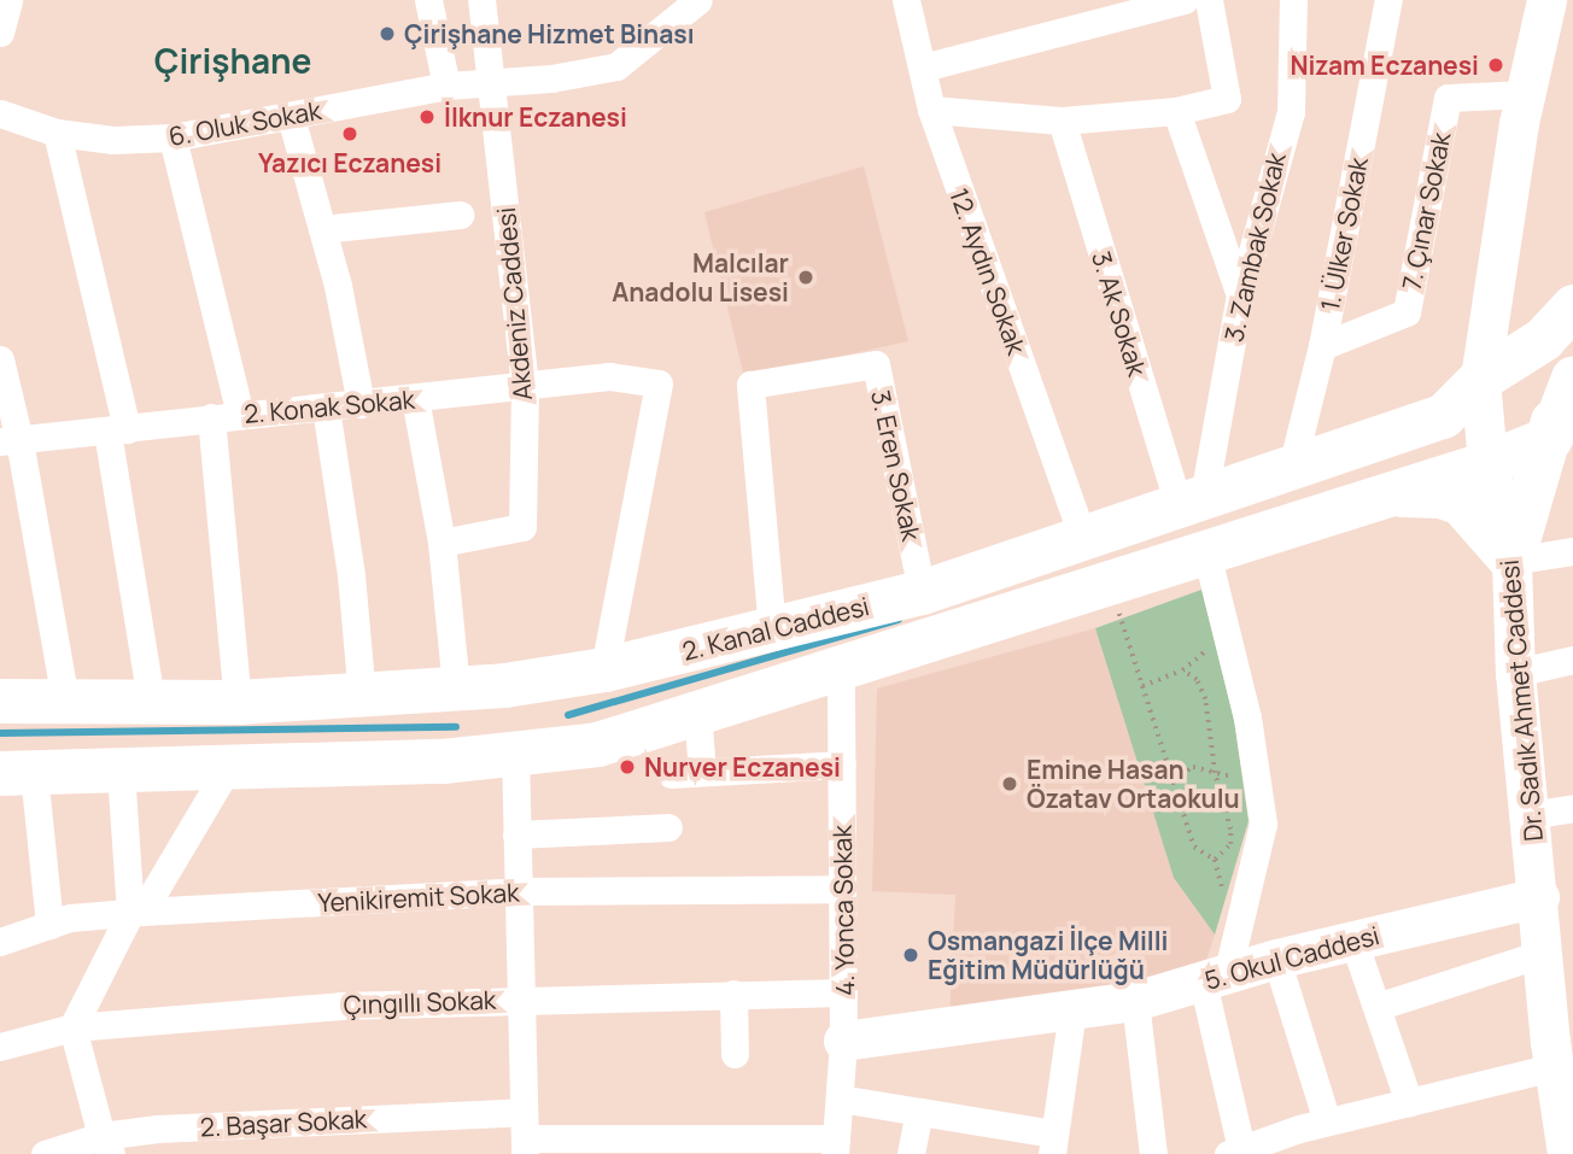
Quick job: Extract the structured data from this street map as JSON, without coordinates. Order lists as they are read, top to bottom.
{
  "streets": {
    "main road": ["2. Kanal Caddesi", "Dr. Sadık Ahmet Caddesi", "5. Okul Caddesi"],
    "street": [
      "6. Oluk Sokak",
      "7. Çınar Sokak",
      "1. Ülker Sokak",
      "3. Zambak Sokak",
      "12. Aydın Sokak",
      "Akdeniz Caddesi",
      "3. Ak Sokak",
      "2. Konak Sokak",
      "3. Eren Sokak",
      "Yenikiremit Sokak",
      "4. Yonca Sokak",
      "Çıngıllı Sokak",
      "2. Başar Sokak"
    ]
  },
  "crossings": [
    ["6. Oluk Sokak", "Akdeniz Caddesi"],
    ["7. Çınar Sokak", "1. Ülker Sokak"],
    ["7. Çınar Sokak", "Dr. Sadık Ahmet Caddesi"],
    ["1. Ülker Sokak", "2. Kanal Caddesi"],
    ["3. Zambak Sokak", "3. Ak Sokak"],
    ["3. Zambak Sokak", "2. Kanal Caddesi"],
    ["12. Aydın Sokak", "2. Kanal Caddesi"],
    ["Akdeniz Caddesi", "2. Konak Sokak"],
    ["3. Ak Sokak", "2. Kanal Caddesi"],
    ["2. Konak Sokak", "2. Kanal Caddesi"],
    ["3. Eren Sokak", "2. Kanal Caddesi"],
    ["2. Kanal Caddesi", "Dr. Sadık Ahmet Caddesi"],
    ["2. Kanal Caddesi", "4. Yonca Sokak"],
    ["Dr. Sadık Ahmet Caddesi", "5. Okul Caddesi"],
    ["Yenikiremit Sokak", "4. Yonca Sokak"],
    ["4. Yonca Sokak", "5. Okul Caddesi"],
    ["4. Yonca Sokak", "Çıngıllı Sokak"],
    ["4. Yonca Sokak", "2. Başar Sokak"]
  ],
  "districts": ["Çirişhane"],
  "places": [
    "Çirişhane Hizmet Binası",
    "Nizam Eczanesi",
    "İlknur Eczanesi",
    "Yazıcı Eczanesi",
    "Malcılar Anadolu Lisesi",
    "Nurver Eczanesi",
    "Emine Hasan Özatav Ortaokulu",
    "Osmangazi İlçe Milli Eğitim Müdürlüğü"
  ]
}
